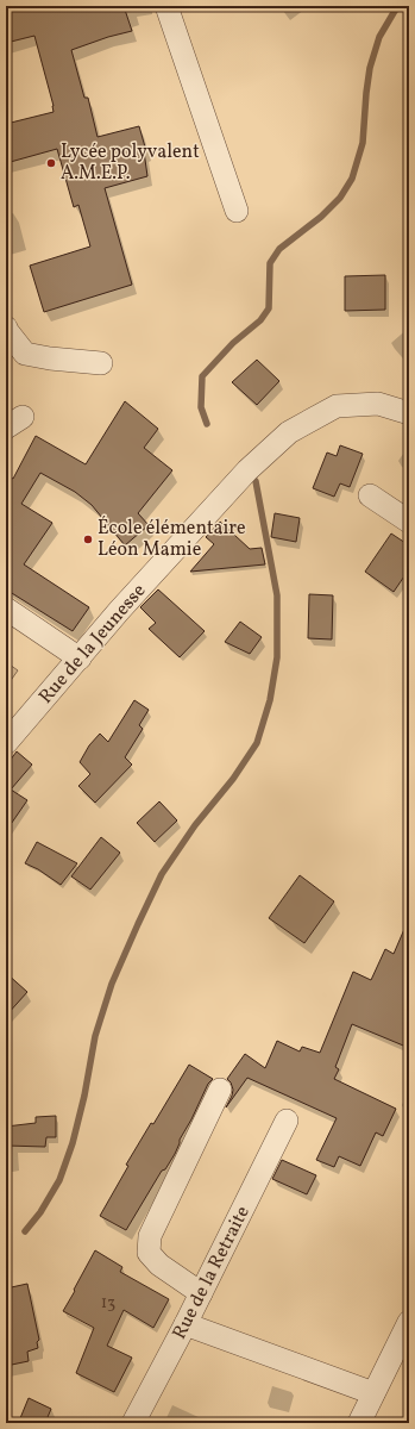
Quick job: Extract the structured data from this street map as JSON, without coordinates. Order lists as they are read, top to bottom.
{
  "streets": {
    "street": ["Rue de la Jeunesse", "Rue de la Retraite"]
  },
  "places": ["Lycée polyvalent A.M.E.P.", "École élémentaire Léon Mamie"],
  "house_numbers": ["13"]
}
